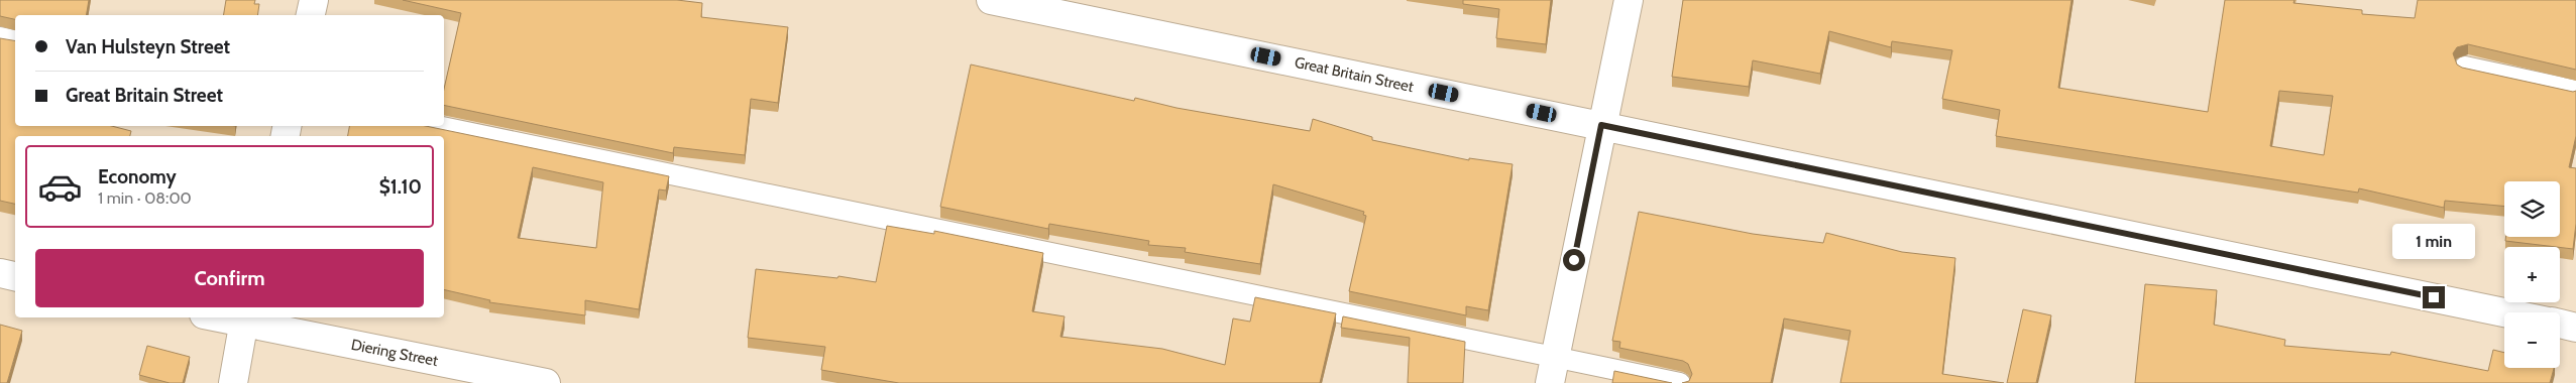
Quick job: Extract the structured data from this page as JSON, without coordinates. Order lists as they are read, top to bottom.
{
  "streets": {
    "street": ["Great Britain Street", "Diering Street"]
  },
  "page": {
    "banner": ["Van Hulsteyn Street", "Great Britain Street"],
    "list": [
      {
        "name": "Economy",
        "note": "1 min · 08:00",
        "value": "$1.10"
      }
    ],
    "map_buttons": ["+", "−"],
    "bubble": "1 min",
    "buttons": "Confirm"
  }
}
